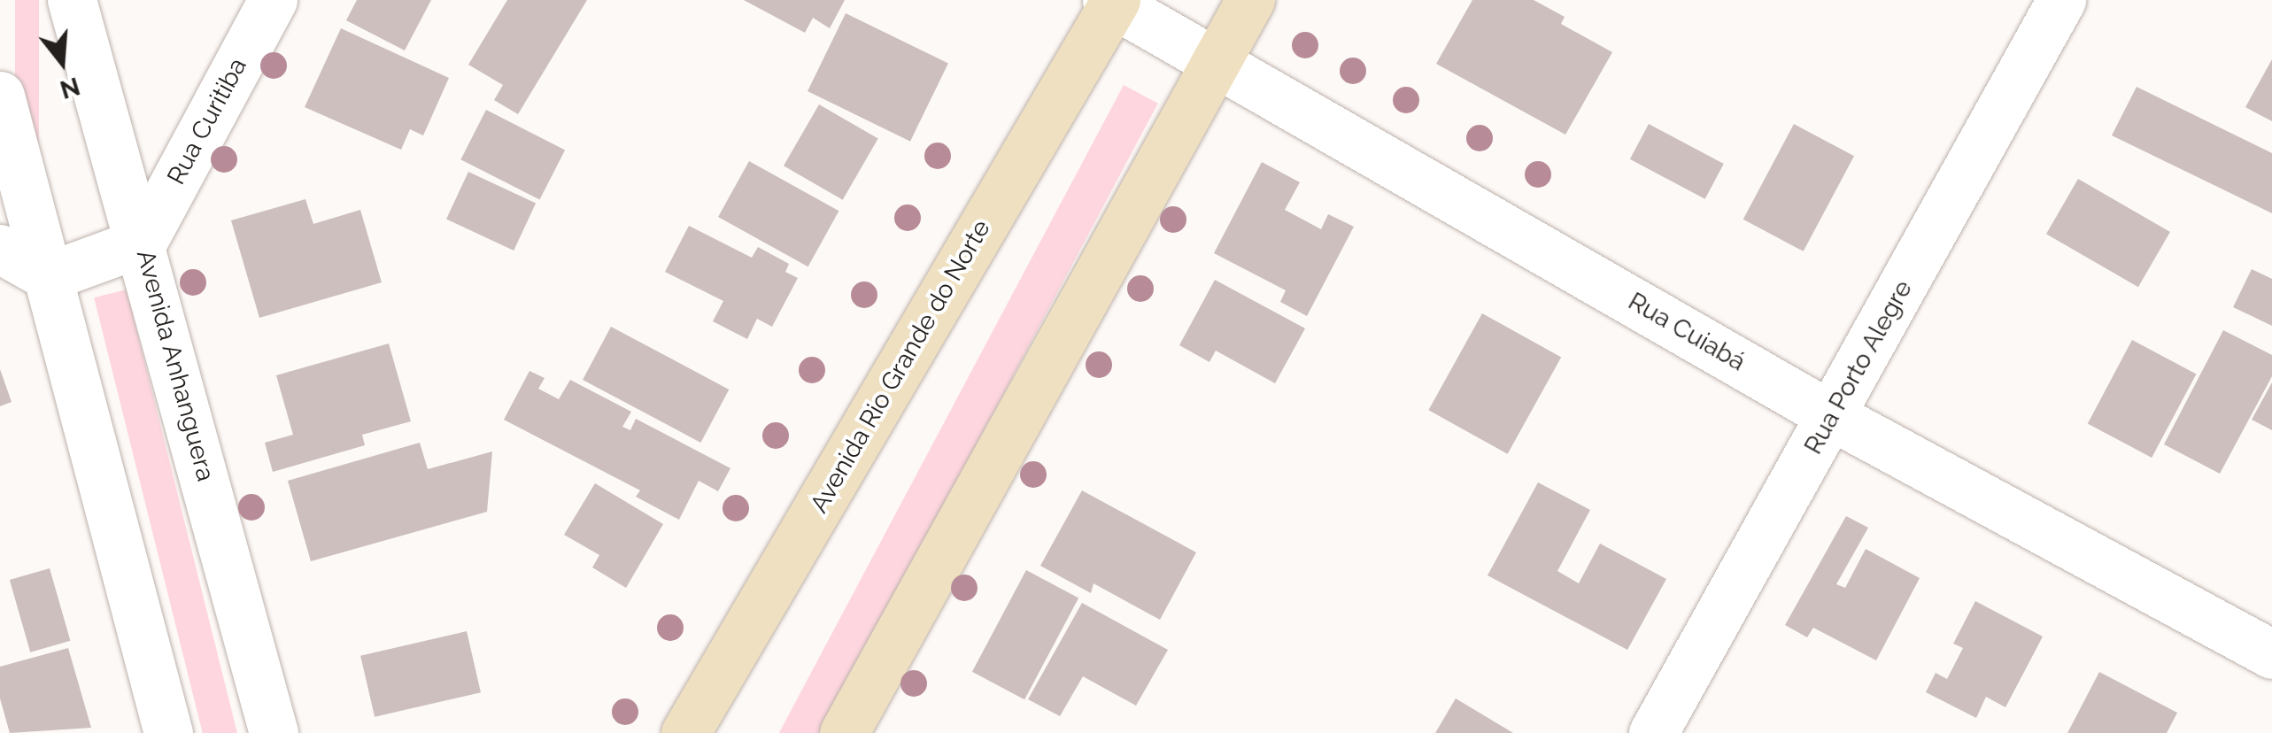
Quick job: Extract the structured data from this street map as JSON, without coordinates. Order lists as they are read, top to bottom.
{
  "streets": {
    "main road": ["Avenida Rio Grande do Norte"],
    "street": [
      "Rua Curitiba",
      "Rua Cuiabá",
      "Avenida Anhanguera",
      "Rua Porto Alegre"
    ]
  },
  "crossings": [
    ["Rua Curitiba", "Avenida Anhanguera"],
    ["Rua Cuiabá", "Avenida Rio Grande do Norte"],
    ["Rua Cuiabá", "Rua Porto Alegre"]
  ],
  "north": "bottom"
}
